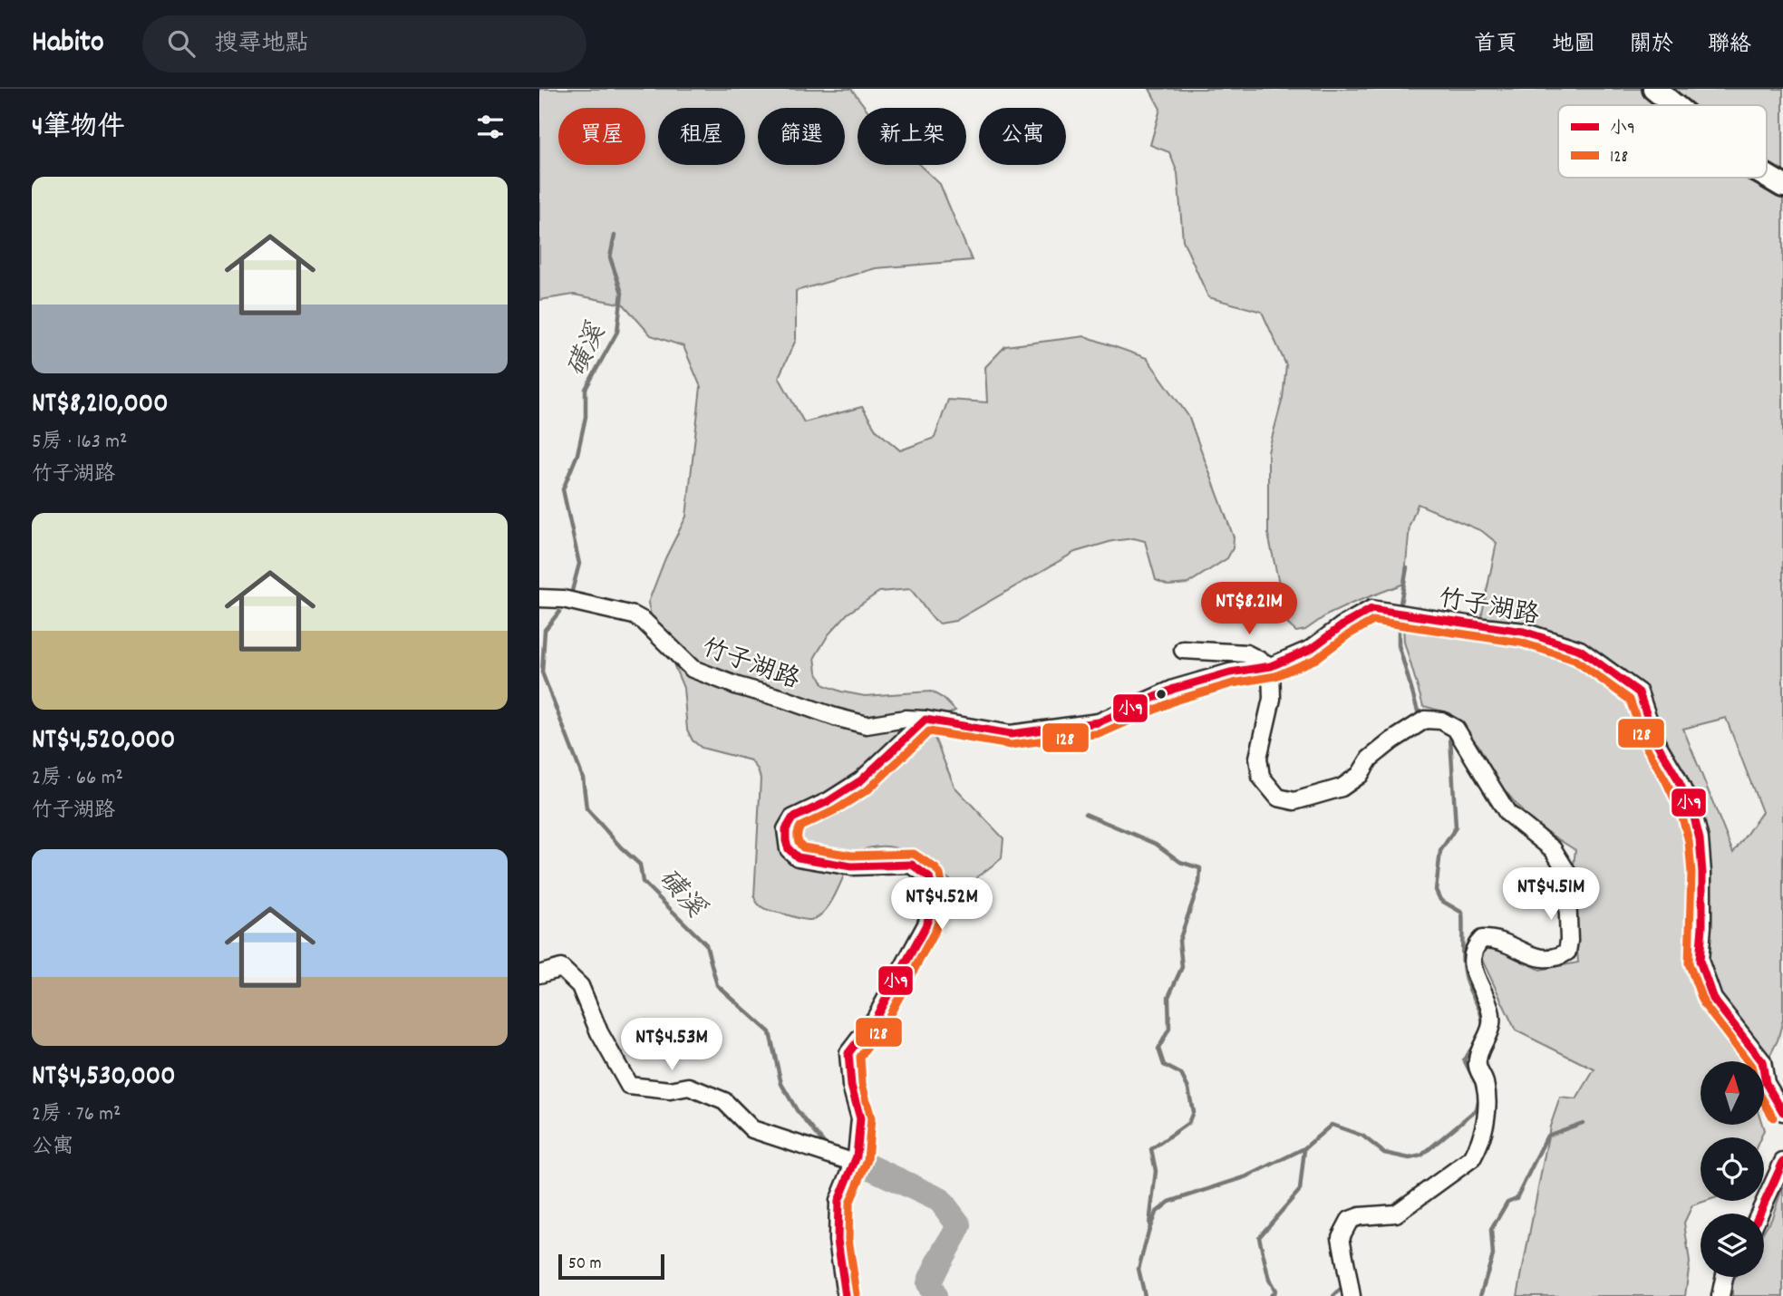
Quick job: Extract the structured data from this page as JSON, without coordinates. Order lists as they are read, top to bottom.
{
  "streets": {
    "street": ["竹子湖路"]
  },
  "water": ["磺溪"],
  "lines": ["transit line 小9", "transit line 128"],
  "legend": ["小9", "128"],
  "scale_bar": "50 m",
  "north": "top",
  "page": {
    "header": "Habito",
    "search": "搜尋地點",
    "nav": [
      "首頁",
      "地圖",
      "關於",
      "聯絡"
    ],
    "heading": "4筆物件",
    "chip": [
      "買屋",
      "租屋",
      "篩選",
      "新上架",
      "公寓"
    ],
    "list": [
      {
        "name": "NT$8,210,000",
        "note": "5房 · 163 m² · 竹子湖路"
      },
      {
        "name": "NT$4,520,000",
        "note": "2房 · 66 m² · 竹子湖路"
      },
      {
        "name": "NT$4,530,000",
        "note": "2房 · 76 m² · 公寓"
      }
    ],
    "price": [
      "NT$8.21M",
      "NT$4.51M",
      "NT$4.52M",
      "NT$4.53M"
    ],
    "scale": "50 m"
  }
}
